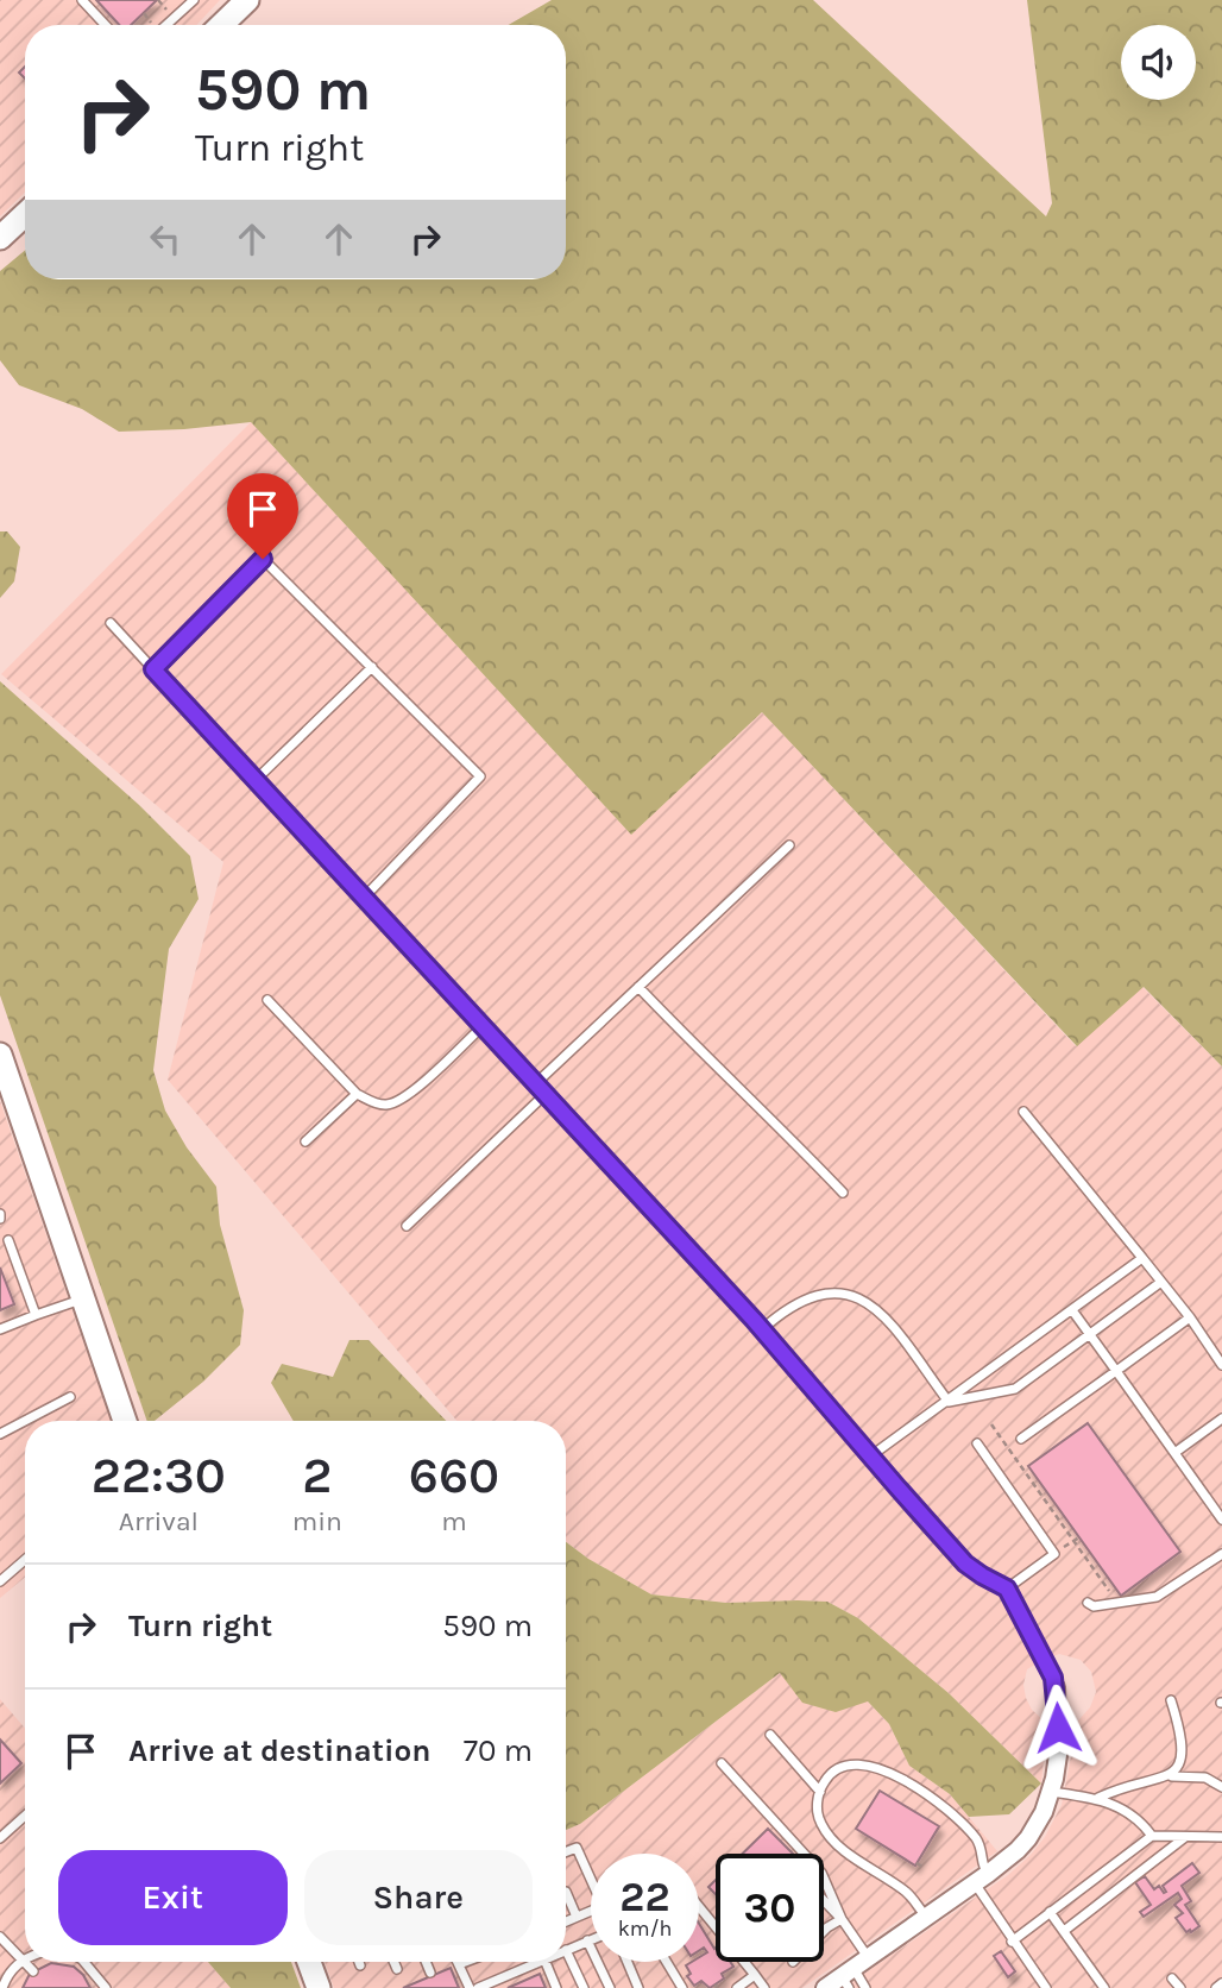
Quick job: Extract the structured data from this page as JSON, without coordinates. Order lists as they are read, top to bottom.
{
  "page": {
    "turn": ["590 m", "Turn right"],
    "eta": [
      "22:30",
      "Arrival",
      "2",
      "min",
      "660",
      "m"
    ],
    "list": [
      {
        "name": "Turn right",
        "value": "590 m"
      },
      {
        "name": "Arrive at destination",
        "value": "70 m"
      }
    ],
    "buttons": ["Exit", "Share"],
    "speed": "22 km/h",
    "limit": "30"
  }
}
